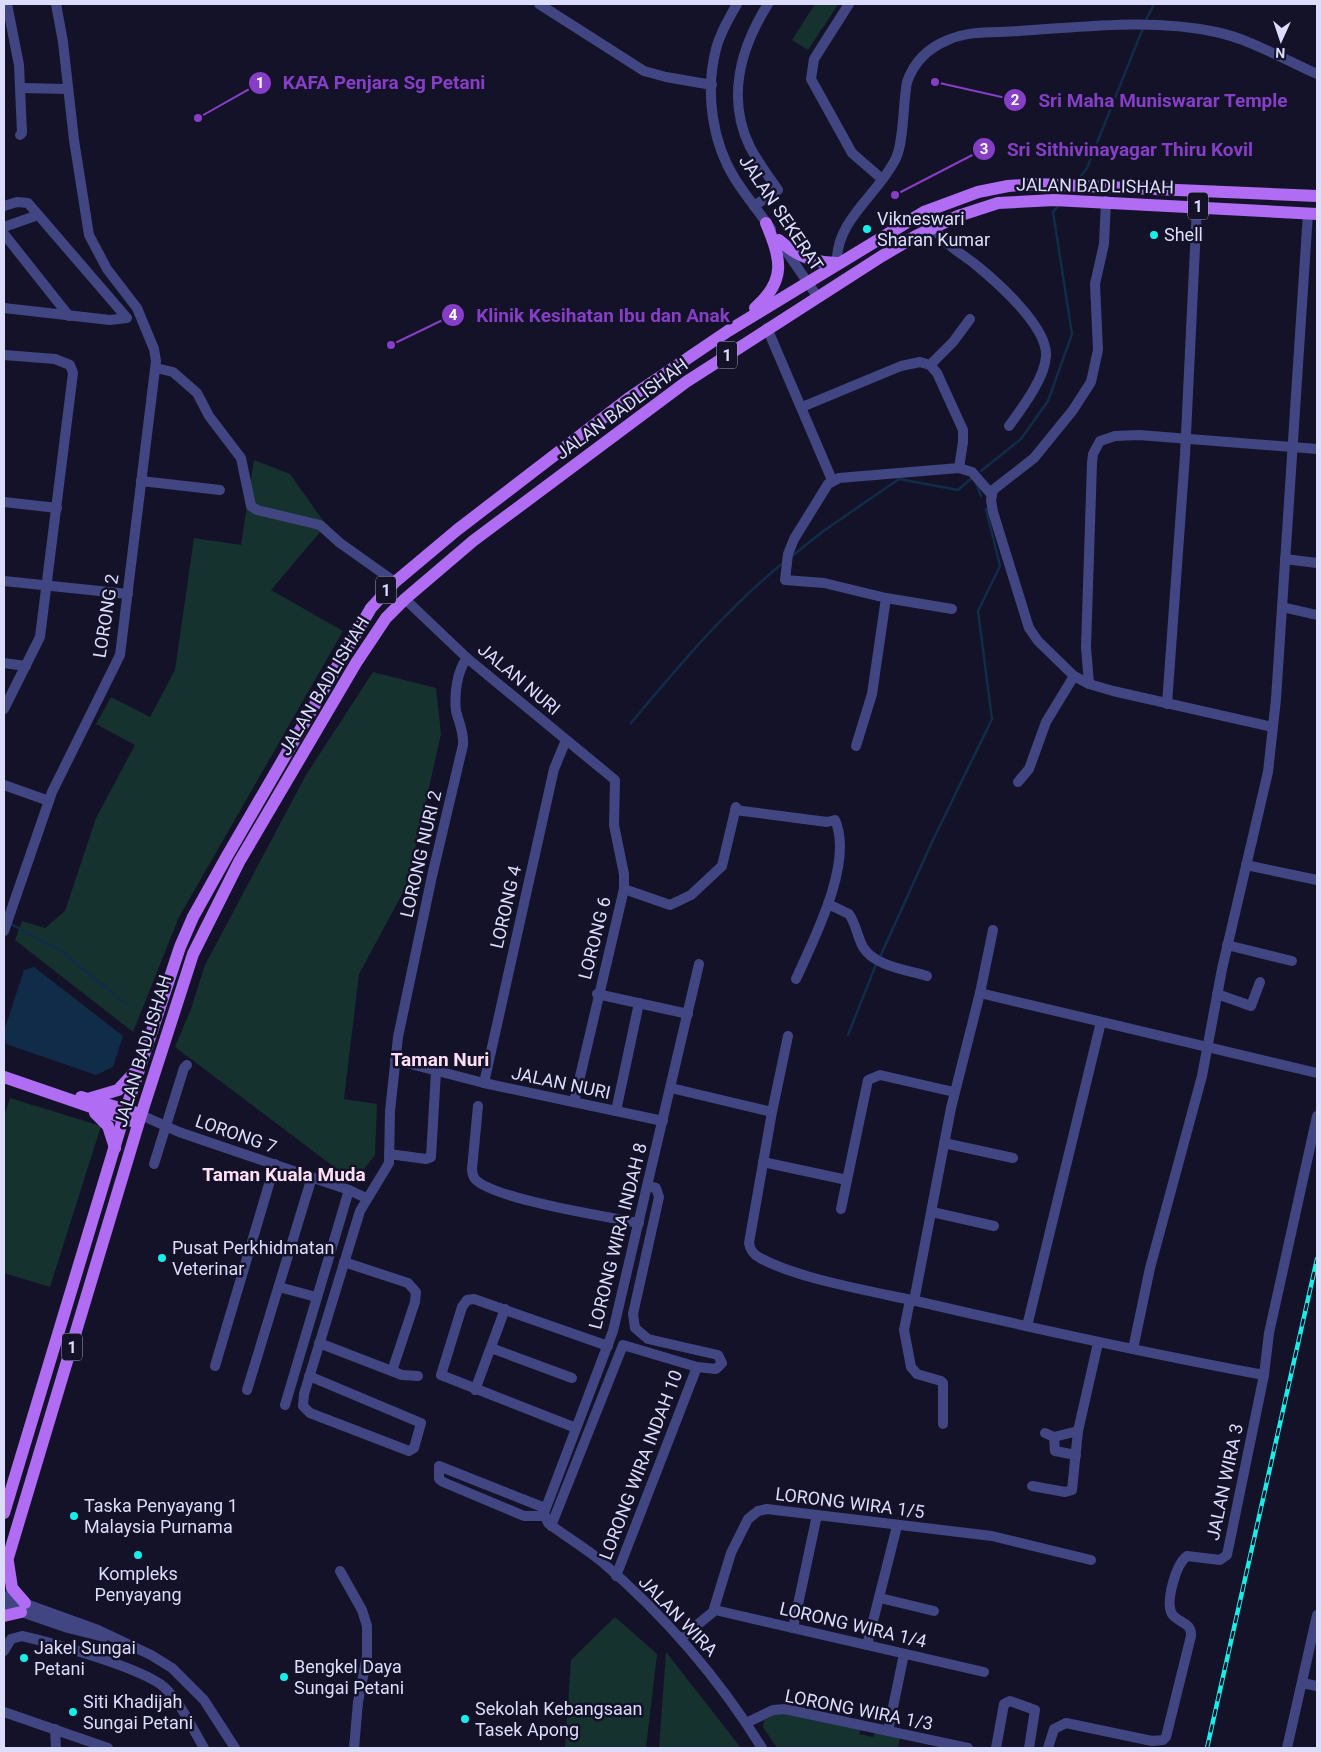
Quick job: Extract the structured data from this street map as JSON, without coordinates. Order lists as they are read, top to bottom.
{
  "streets": {
    "main road": ["JALAN BADLISHAH", "1"],
    "street": [
      "JALAN SEKERAT",
      "LORONG 2",
      "JALAN NURI",
      "LORONG NURI 2",
      "LORONG 4",
      "LORONG 6",
      "LORONG 7",
      "LORONG WIRA INDAH 8",
      "LORONG WIRA INDAH 10",
      "JALAN WIRA 3",
      "LORONG WIRA 1/5",
      "JALAN WIRA",
      "LORONG WIRA 1/4",
      "LORONG WIRA 1/3"
    ]
  },
  "crossings": [
    ["JALAN BADLISHAH", "JALAN SEKERAT"],
    ["JALAN BADLISHAH", "JALAN NURI"],
    ["JALAN BADLISHAH", "LORONG 7"],
    ["JALAN NURI", "LORONG NURI 2"],
    ["JALAN NURI", "LORONG 4"],
    ["JALAN NURI", "LORONG 6"],
    ["JALAN NURI", "LORONG WIRA INDAH 8"],
    ["LORONG NURI 2", "LORONG 7"],
    ["LORONG WIRA INDAH 8", "JALAN WIRA"],
    ["LORONG WIRA INDAH 10", "JALAN WIRA"],
    ["LORONG WIRA 1/5", "LORONG WIRA 1/4"],
    ["JALAN WIRA", "LORONG WIRA 1/3"]
  ],
  "districts": ["Taman Nuri", "Taman Kuala Muda"],
  "places": [
    "Sri Maha Muniswarar Temple",
    "KAFA Penjara Sg Petani",
    "Sri Sithivinayagar Thiru Kovil",
    "Vikneswari Sharan Kumar",
    "Shell",
    "Klinik Kesihatan Ibu dan Anak",
    "Pusat Perkhidmatan Veterinar",
    "Taska Penyayang 1 Malaysia Purnama",
    "Kompleks Penyayang",
    "Jakel Sungai Petani",
    "Bengkel Daya Sungai Petani",
    "Siti Khadijah Sungai Petani",
    "Sekolah Kebangsaan Tasek Apong"
  ],
  "north": "bottom"
}
